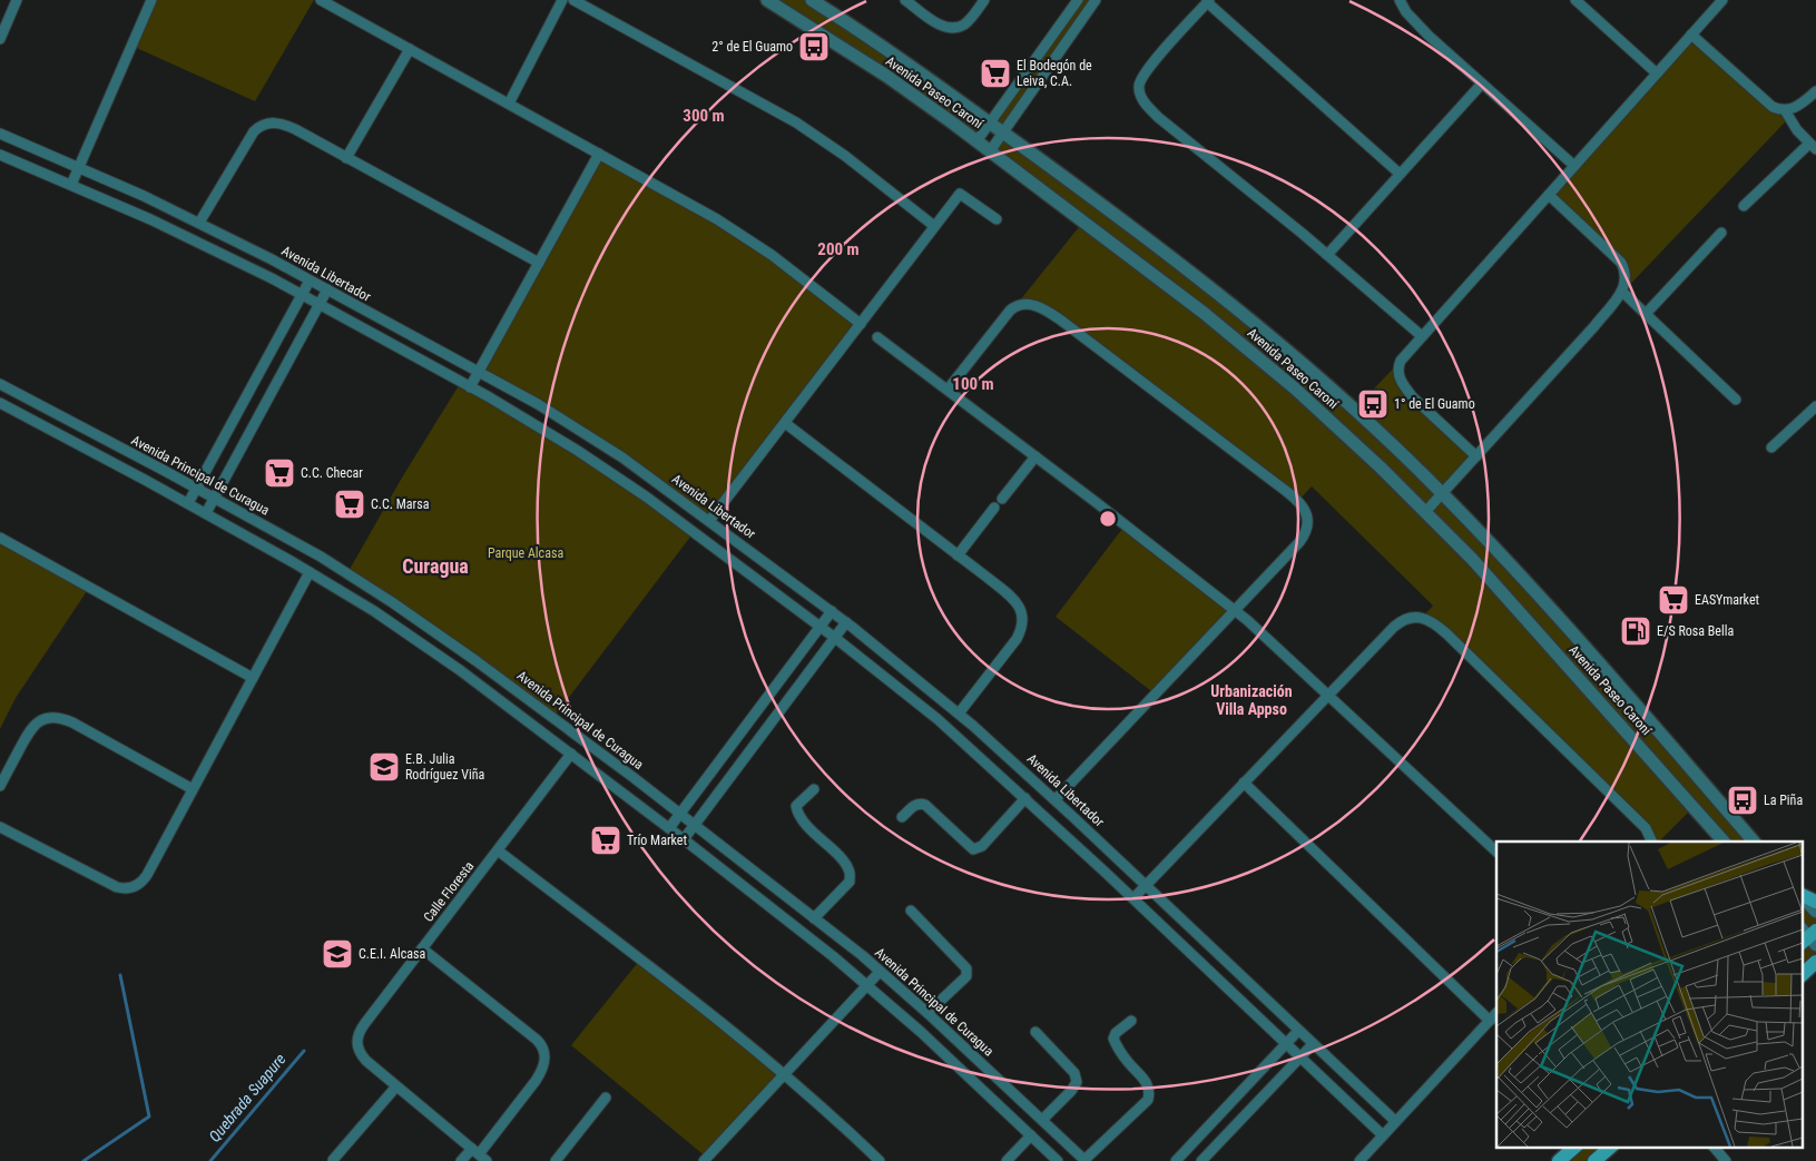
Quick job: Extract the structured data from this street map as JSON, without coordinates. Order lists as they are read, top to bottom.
{
  "streets": {
    "street": [
      "Avenida Paseo Caroní",
      "Avenida Libertador",
      "Avenida Principal de Curagua",
      "Calle Floresta"
    ]
  },
  "districts": ["Curagua", "Urbanización Villa Appso"],
  "water": ["Quebrada Suapure"],
  "parks": ["Parque Alcasa"],
  "places": {
    "bus stop": ["2° de El Guamo", "1° de El Guamo", "La Piña"],
    "supermarket": [
      "El Bodegón de Leiva, C.A.",
      "C.C. Checar",
      "C.C. Marsa",
      "EASYmarket",
      "Trío Market"
    ],
    "fuel station": ["E/S Rosa Bella"],
    "school or university": ["E.B. Julia Rodríguez Viña", "C.E.I. Alcasa"]
  },
  "rings": ["300 m", "200 m", "100 m"]
}
